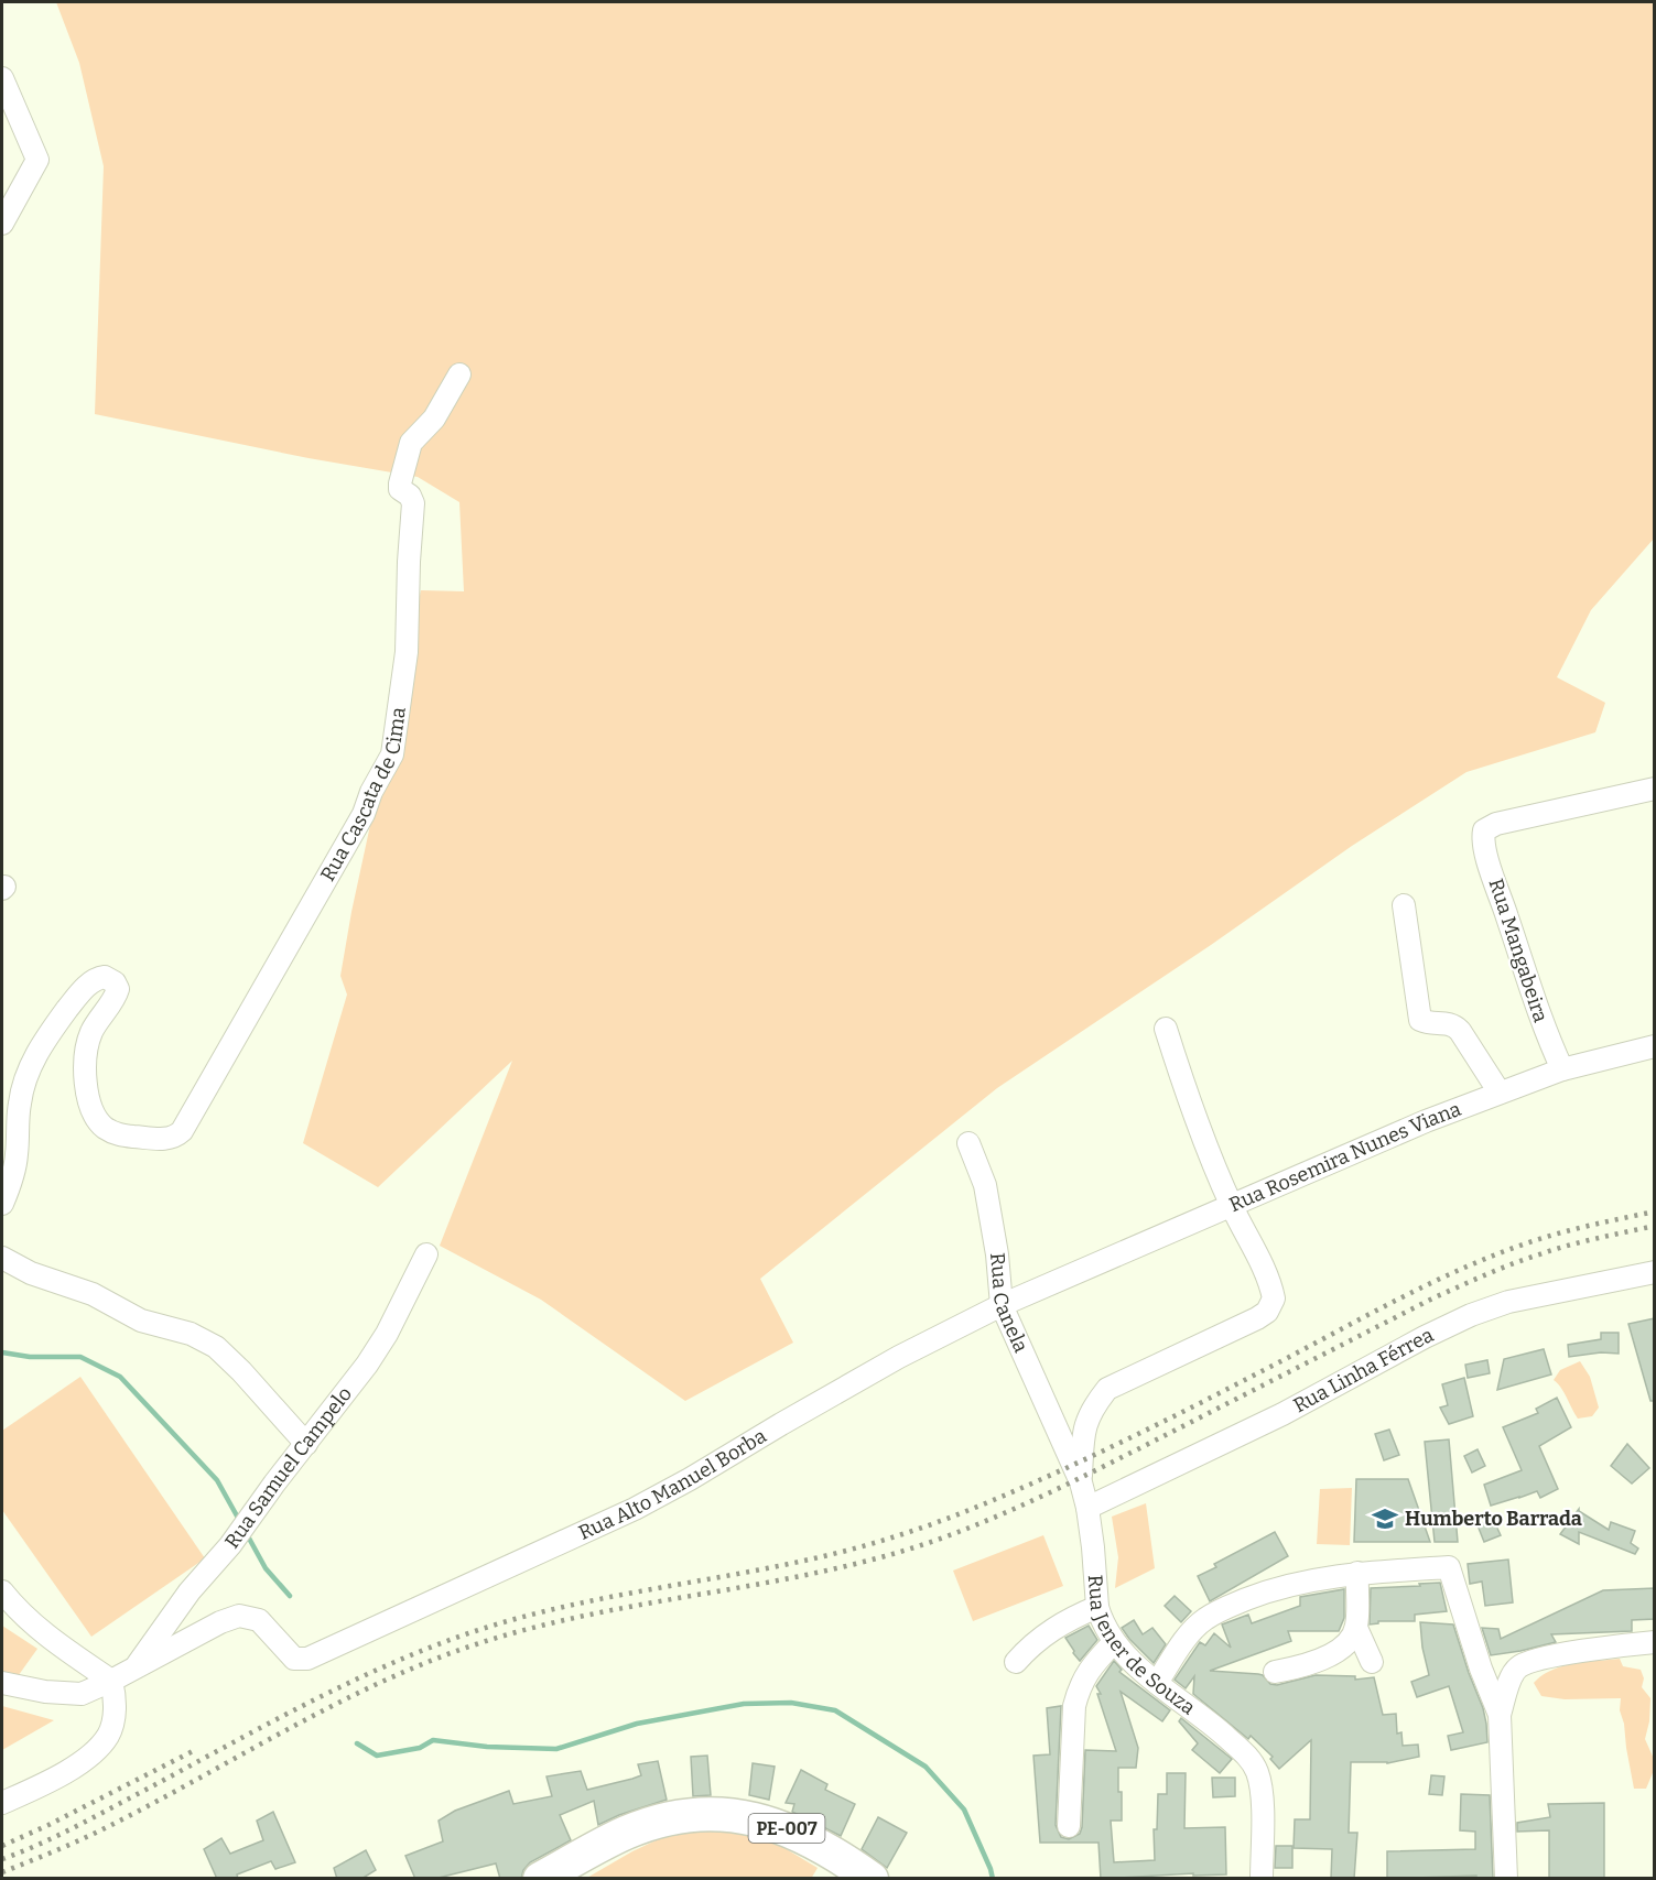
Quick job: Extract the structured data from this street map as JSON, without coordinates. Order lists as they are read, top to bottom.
{
  "streets": {
    "main road": ["PE-007"],
    "street": [
      "Rua Cascata de Cima",
      "Rua Mangabeira",
      "Rua Rosemira Nunes Viana",
      "Rua Canela",
      "Rua Linha Férrea",
      "Rua Samuel Campelo",
      "Rua Alto Manuel Borba",
      "Rua Jener de Souza"
    ]
  },
  "crossings": [
    ["Rua Mangabeira", "Rua Rosemira Nunes Viana"],
    ["Rua Rosemira Nunes Viana", "Rua Alto Manuel Borba"],
    ["Rua Canela", "Rua Alto Manuel Borba"],
    ["Rua Canela", "Rua Jener de Souza"],
    ["Rua Linha Férrea", "Rua Jener de Souza"],
    ["Rua Samuel Campelo", "Rua Alto Manuel Borba"]
  ],
  "places": {
    "school or university": ["Humberto Barrada"]
  }
}
